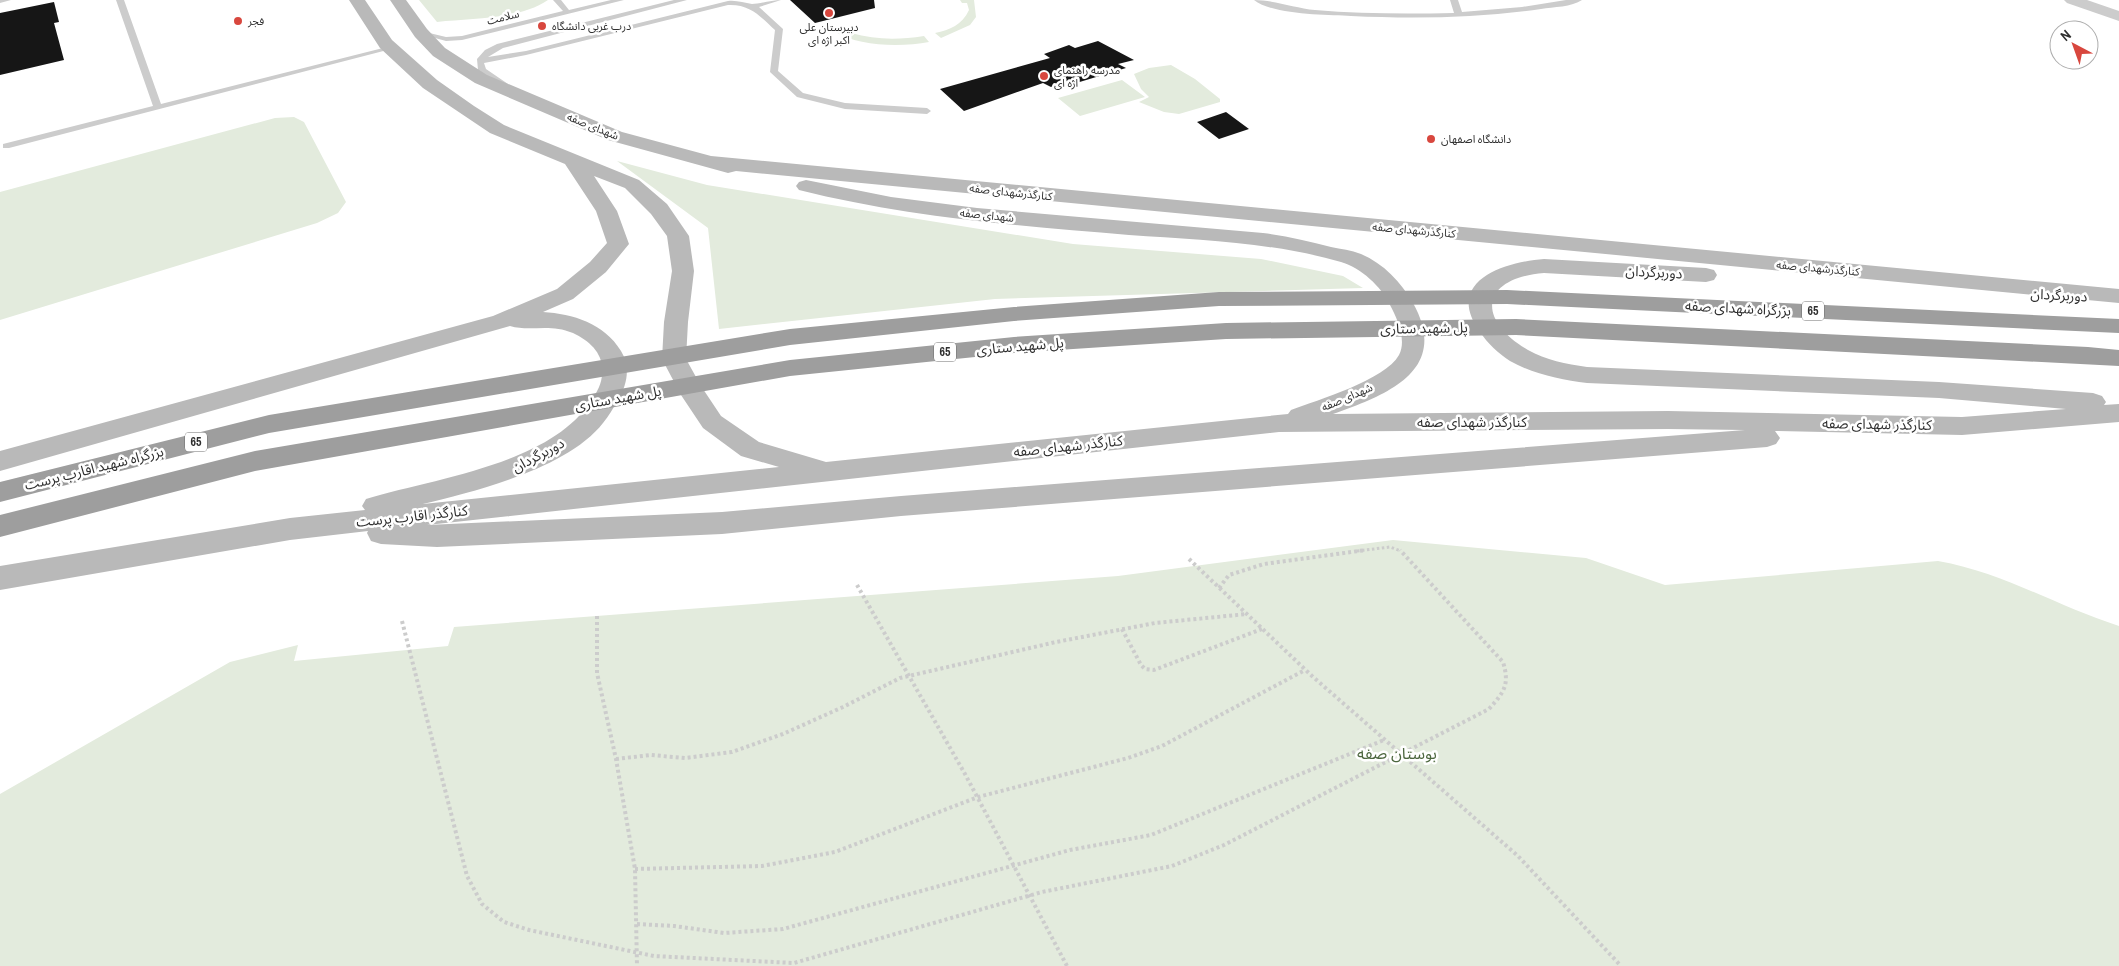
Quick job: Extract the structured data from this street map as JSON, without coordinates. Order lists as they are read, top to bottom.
{
  "streets": {
    "highway": [
      "بزرگراه شهدای صفه",
      "65",
      "پل شهید ستاری",
      "بزرگراه شهید اقارب پرست"
    ],
    "main road": [
      "شهدای صفه",
      "کنارگذرشهدای صفه",
      "دوربرگردان",
      "کنارگذر شهدای صفه",
      "کنارگذر اقارب پرست"
    ],
    "lane": ["سلامت"]
  },
  "crossings": [
    ["سلامت", "شهدای صفه"],
    ["شهدای صفه", "کنارگذرشهدای صفه"],
    ["شهدای صفه", "کنارگذر شهدای صفه"],
    ["کنارگذرشهدای صفه", "دوربرگردان"],
    ["دوربرگردان", "کنارگذر اقارب پرست"],
    ["بزرگراه شهدای صفه", "بزرگراه شهید اقارب پرست"],
    ["کنارگذر شهدای صفه", "کنارگذر اقارب پرست"]
  ],
  "parks": ["بوستان صفه"],
  "places": [
    "دبیرستان علی اکبر اژه ای",
    "فجر",
    "درب غربی دانشگاه",
    "مدرسه راهنمای اژه ای",
    "دانشگاه اصفهان"
  ],
  "north": "top left"
}
